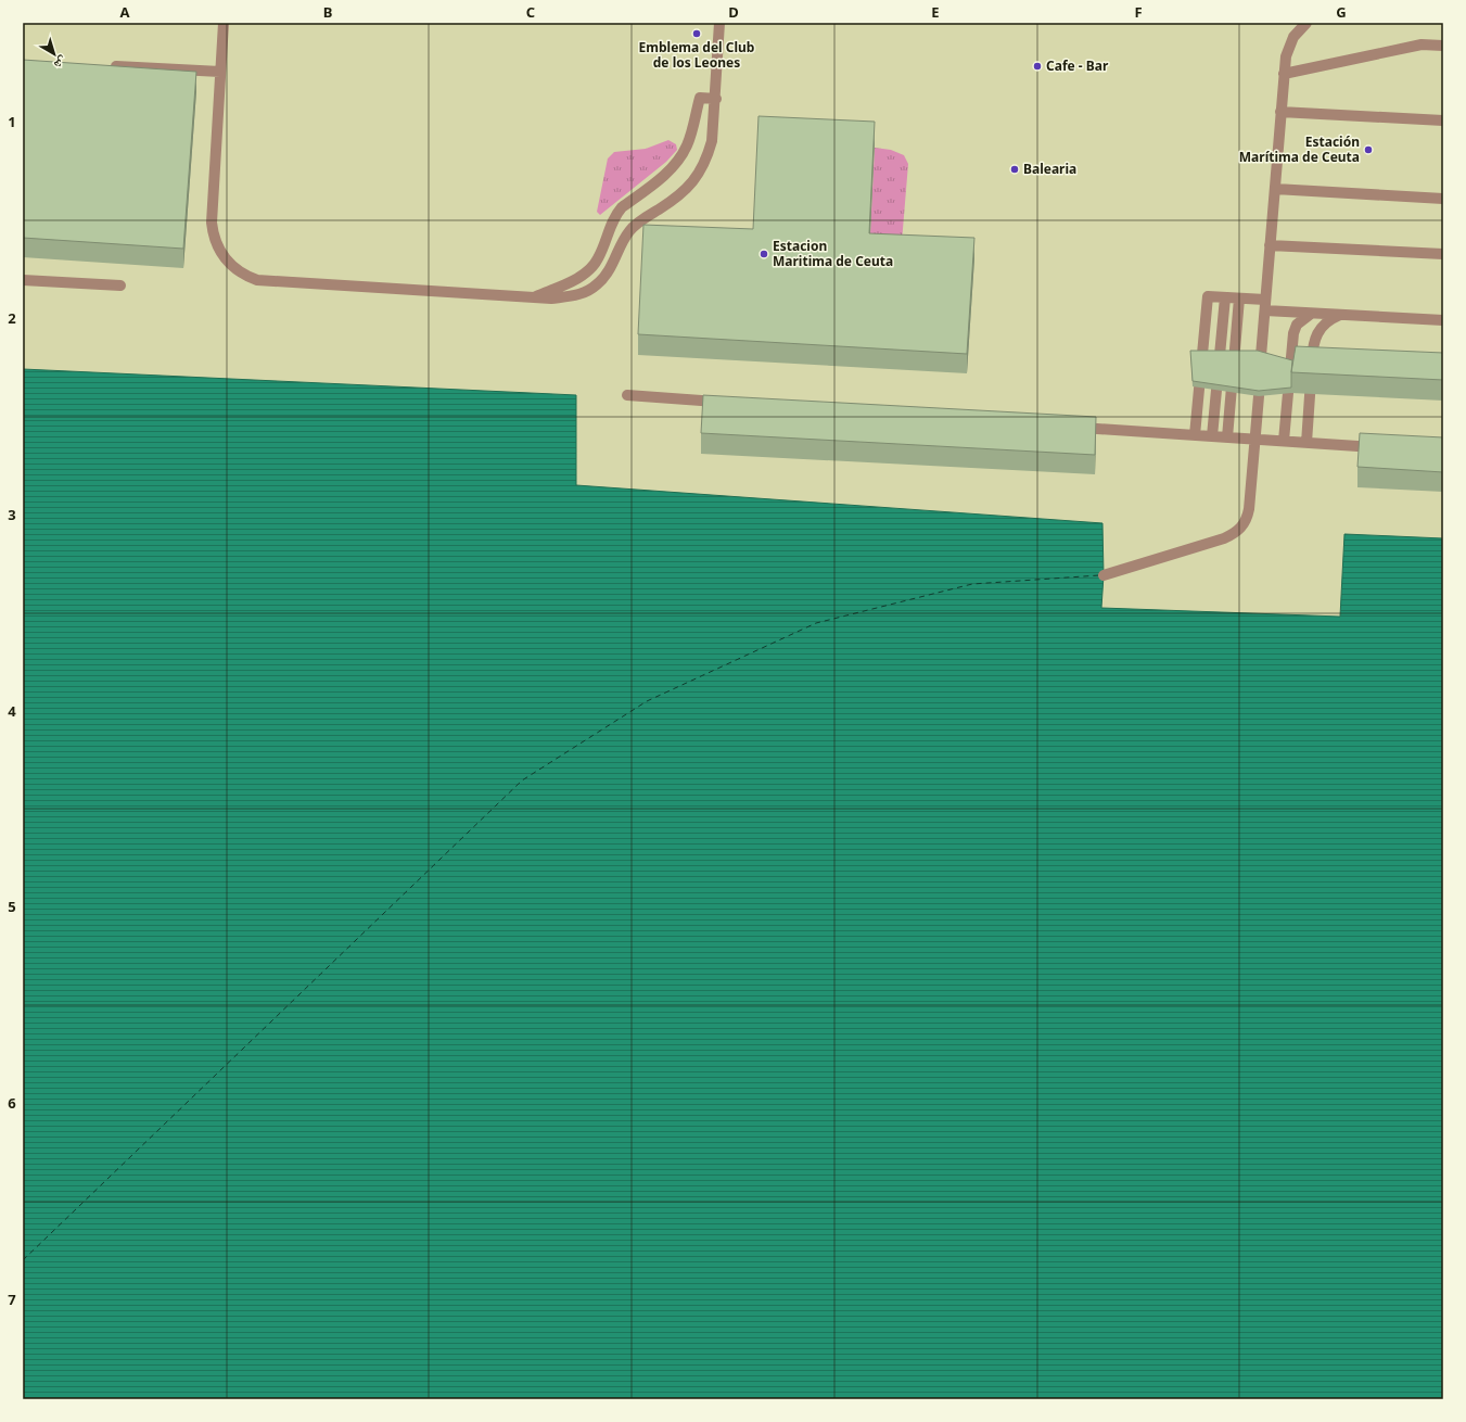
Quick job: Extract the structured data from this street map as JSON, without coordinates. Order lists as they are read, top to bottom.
{
  "places": [
    "Emblema del Club de los Leones",
    "Cafe - Bar",
    "Estación Marítima de Ceuta",
    "Balearia",
    "Estacion Maritima de Ceuta"
  ],
  "north": "bottom right",
  "grid": {
    "columns": [
      "A",
      "B",
      "C",
      "D",
      "E",
      "F",
      "G"
    ],
    "rows": [
      "1",
      "2",
      "3",
      "4",
      "5",
      "6",
      "7"
    ]
  }
}
